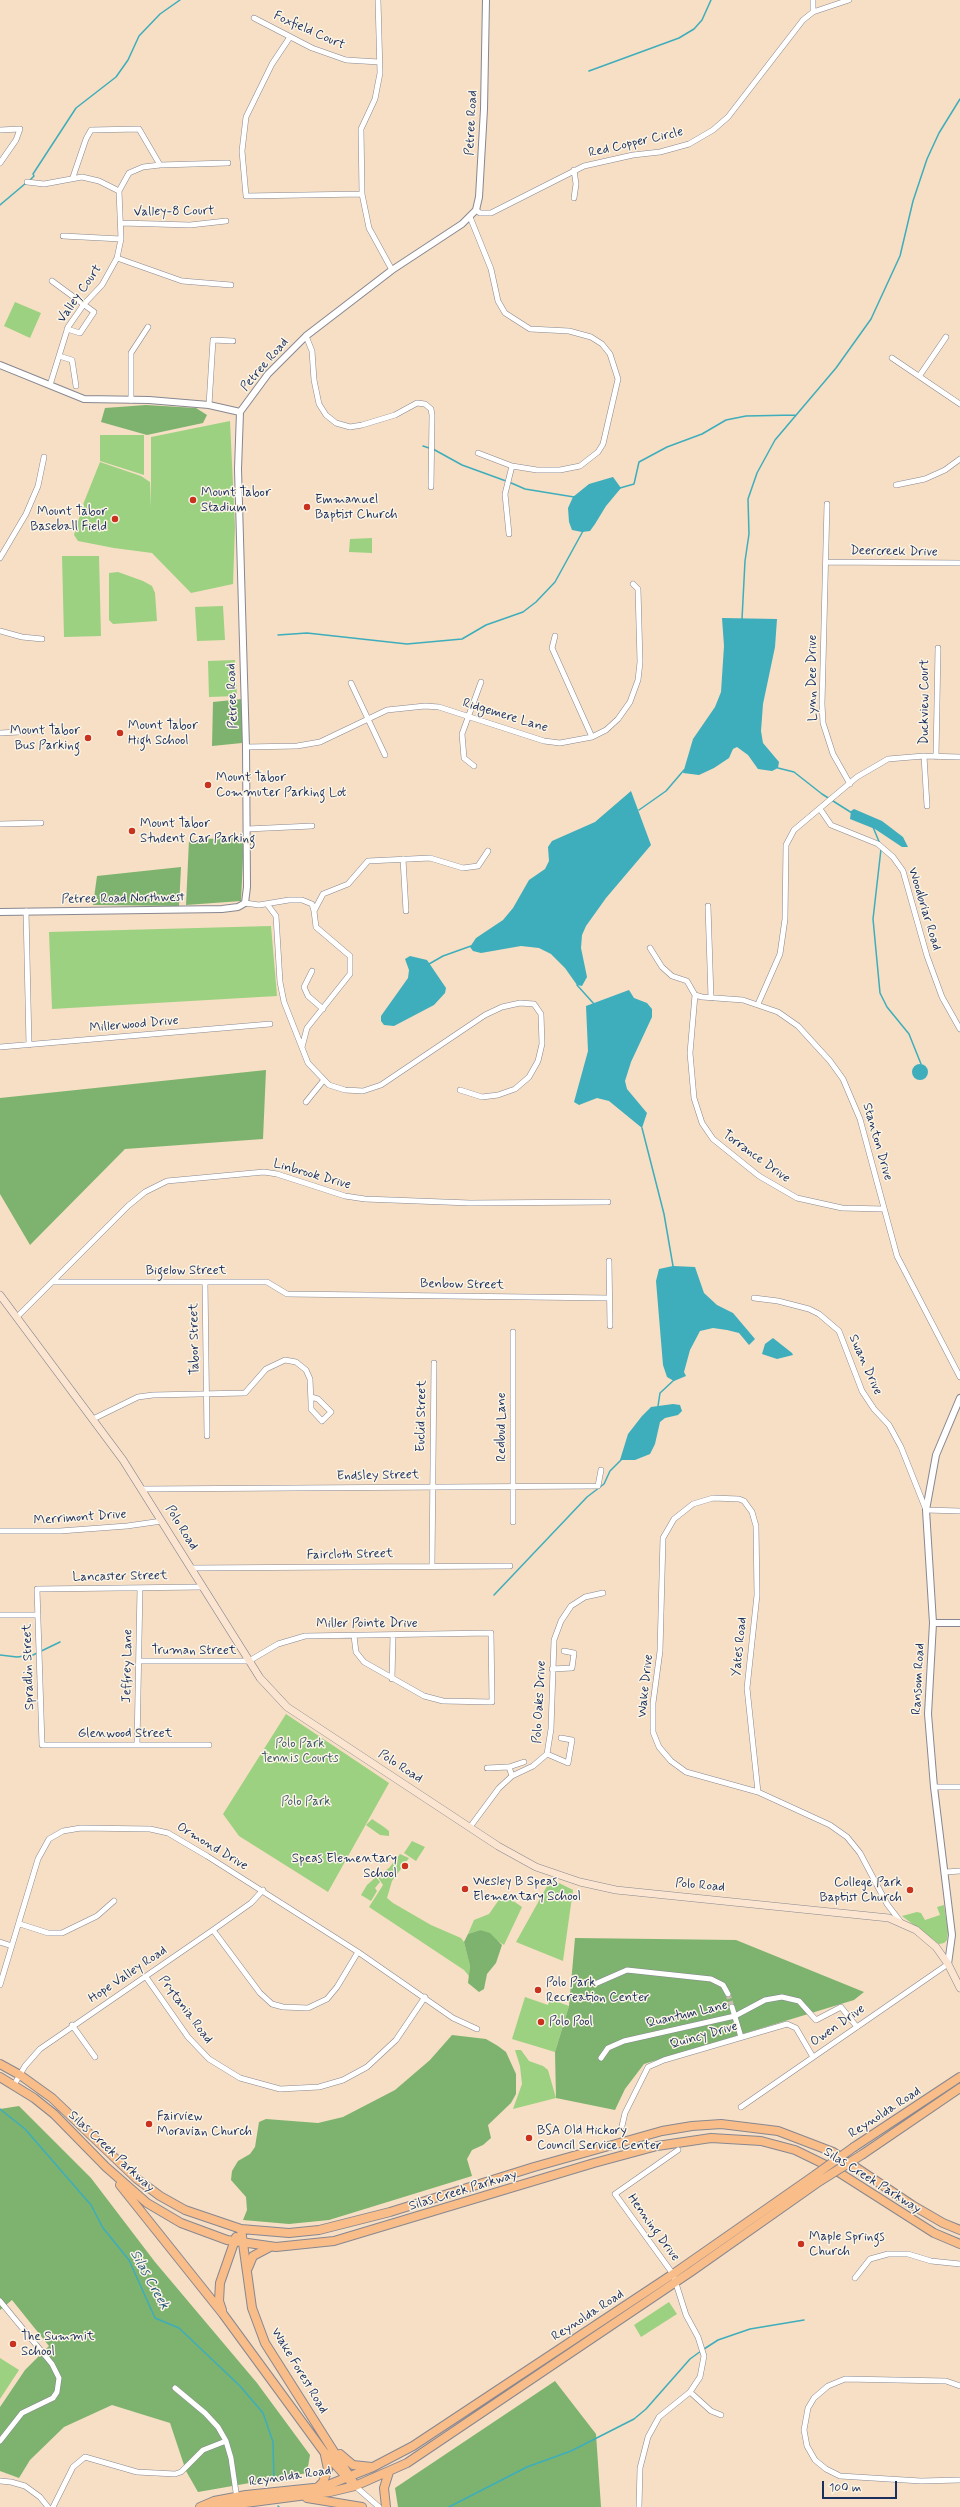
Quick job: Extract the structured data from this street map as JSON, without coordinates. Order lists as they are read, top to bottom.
{
  "streets": {
    "main road": [
      "Polo Road",
      "Reynolda Road",
      "Silas Creek Parkway",
      "Wake Forest Road"
    ],
    "street": [
      "Foxfield Court",
      "Petree Road",
      "Red Copper Circle",
      "Valley-8 Court",
      "Valley Court",
      "Deercreek Drive",
      "Lynn Dee Drive",
      "Duckview Court",
      "Ridgemere Lane",
      "Petree Road Northwest",
      "Woodbriar Road",
      "Millerwood Drive",
      "Stanton Drive",
      "Torrance Drive",
      "Linbrook Drive",
      "Bigelow Street",
      "Benbow Street",
      "Tabor Street",
      "Swan Drive",
      "Euclid Street",
      "Redbud Lane",
      "Endsley Street",
      "Merrimont Drive",
      "Faircloth Street",
      "Lancaster Street",
      "Miller Pointe Drive",
      "Yates Road",
      "Truman Street",
      "Jeffrey Lane",
      "Spradlin Street",
      "Ransom Road",
      "Wake Drive",
      "Polo Oaks Drive",
      "Glenwood Street",
      "Ormond Drive",
      "Hope Valley Road",
      "Prytania Road",
      "Quantum Lane",
      "Owen Drive",
      "Quincy Drive",
      "Henning Drive"
    ]
  },
  "crossings": [
    ["Petree Road", "Red Copper Circle"],
    ["Petree Road", "Ridgemere Lane"],
    ["Petree Road", "Petree Road Northwest"],
    ["Valley-8 Court", "Valley Court"],
    ["Deercreek Drive", "Lynn Dee Drive"],
    ["Stanton Drive", "Torrance Drive"],
    ["Linbrook Drive", "Bigelow Street"],
    ["Linbrook Drive", "Polo Road"],
    ["Bigelow Street", "Benbow Street"],
    ["Bigelow Street", "Tabor Street"],
    ["Swan Drive", "Ransom Road"],
    ["Euclid Street", "Endsley Street"],
    ["Euclid Street", "Faircloth Street"],
    ["Redbud Lane", "Endsley Street"],
    ["Endsley Street", "Polo Road"],
    ["Merrimont Drive", "Polo Road"],
    ["Polo Road", "Faircloth Street"],
    ["Polo Road", "Lancaster Street"],
    ["Polo Road", "Miller Pointe Drive"],
    ["Polo Road", "Truman Street"],
    ["Polo Road", "Ransom Road"],
    ["Polo Road", "Wake Drive"],
    ["Polo Road", "Polo Oaks Drive"],
    ["Polo Road", "Owen Drive"],
    ["Lancaster Street", "Jeffrey Lane"],
    ["Lancaster Street", "Spradlin Street"],
    ["Miller Pointe Drive", "Truman Street"],
    ["Yates Road", "Wake Drive"],
    ["Truman Street", "Jeffrey Lane"],
    ["Jeffrey Lane", "Glenwood Street"],
    ["Spradlin Street", "Glenwood Street"],
    ["Ransom Road", "Owen Drive"],
    ["Ormond Drive", "Hope Valley Road"],
    ["Ormond Drive", "Prytania Road"],
    ["Hope Valley Road", "Prytania Road"],
    ["Hope Valley Road", "Silas Creek Parkway"],
    ["Quantum Lane", "Owen Drive"],
    ["Owen Drive", "Quincy Drive"],
    ["Reynolda Road", "Henning Drive"],
    ["Reynolda Road", "Wake Forest Road"],
    ["Silas Creek Parkway", "Wake Forest Road"]
  ],
  "water": ["Silas Creek"],
  "parks": ["Polo Park Tennis Courts", "Polo Park"],
  "places": [
    "Mount Tabor Stadium",
    "Emmanuel Baptist Church",
    "Mount Tabor Baseball Field",
    "Mount Tabor High School",
    "Mount Tabor Bus Parking",
    "Mount Tabor Commuter Parking Lot",
    "Mount Tabor Student Car Parking",
    "Speas Elementary School",
    "Wesley B Speas Elementary School",
    "College Park Baptist Church",
    "Polo Park Recreation Center",
    "Polo Pool",
    "Fairview Moravian Church",
    "BSA Old Hickory Council Service Center",
    "Maple Springs Church",
    "The Summit School"
  ],
  "scale_bar": "100 m"
}
